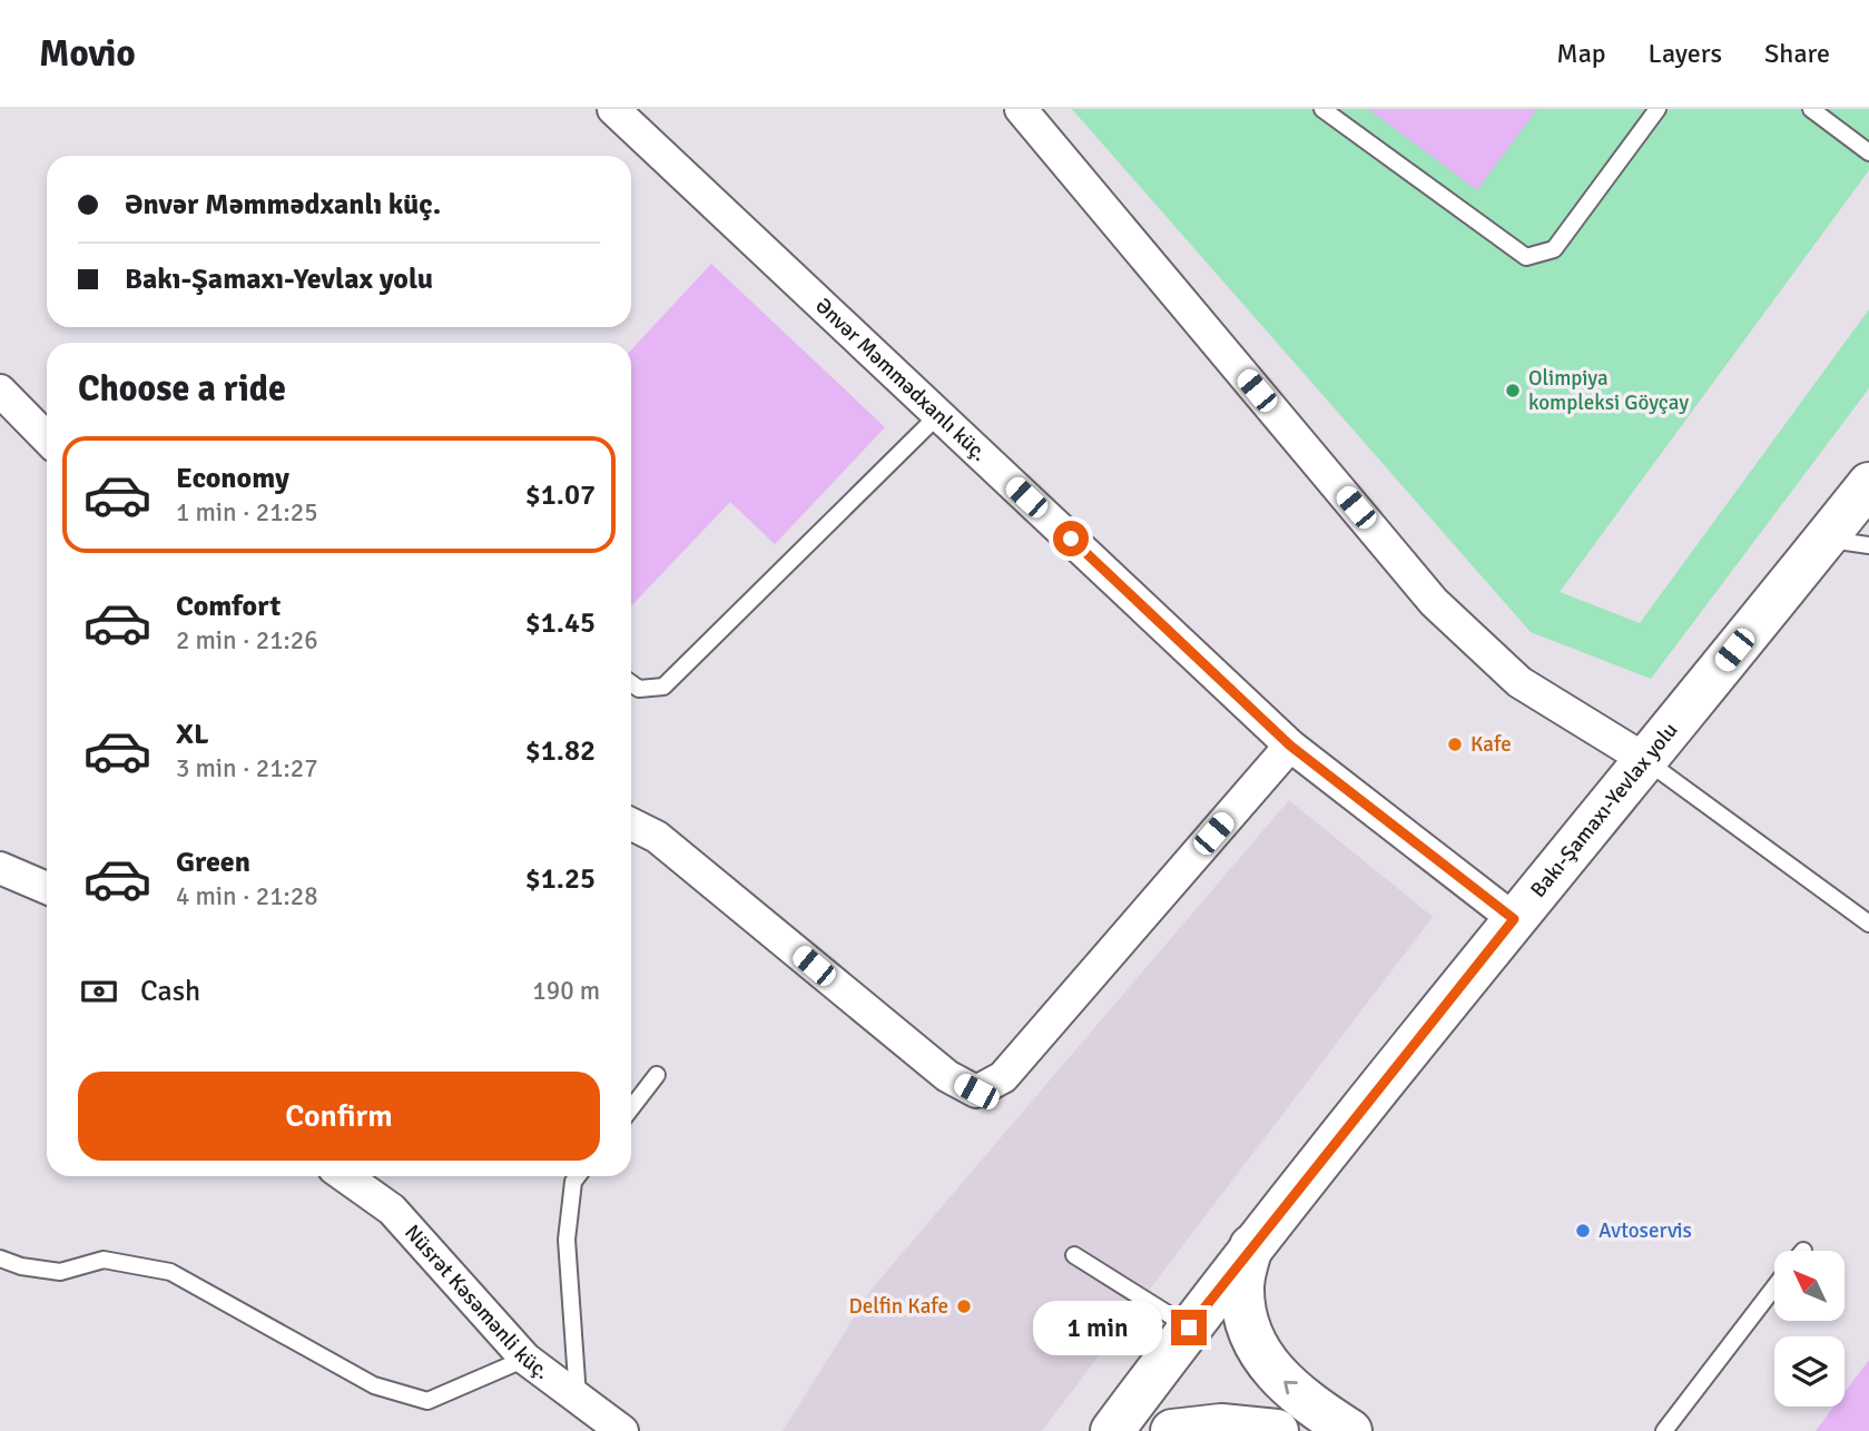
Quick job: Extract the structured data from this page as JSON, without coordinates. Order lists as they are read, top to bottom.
{
  "streets": {
    "main road": ["Bakı-Şamaxı-Yevlax yolu"],
    "street": ["Ənvər Məmmədxanlı küç.", "Nüsrət Kəsəmənli küç."]
  },
  "crossings": [
    ["Ənvər Məmmədxanlı küç.", "Bakı-Şamaxı-Yevlax yolu"]
  ],
  "places": [
    "Olimpiya kompleksi Göyçay",
    "Kafe",
    "Avtoservis",
    "Delfin Kafe"
  ],
  "north": "top left",
  "page": {
    "header": "Movio",
    "nav": ["Map", "Layers", "Share"],
    "banner": ["Ənvər Məmmədxanlı küç.", "Bakı-Şamaxı-Yevlax yolu"],
    "heading": "Choose a ride",
    "list": [
      {
        "name": "Economy",
        "note": "1 min · 21:25",
        "value": "$1.07"
      },
      {
        "name": "Comfort",
        "note": "2 min · 21:26",
        "value": "$1.45"
      },
      {
        "name": "XL",
        "note": "3 min · 21:27",
        "value": "$1.82"
      },
      {
        "name": "Green",
        "note": "4 min · 21:28",
        "value": "$1.25"
      }
    ],
    "pay": ["Cash", "190 m"],
    "buttons": "Confirm",
    "bubble": "1 min"
  }
}
